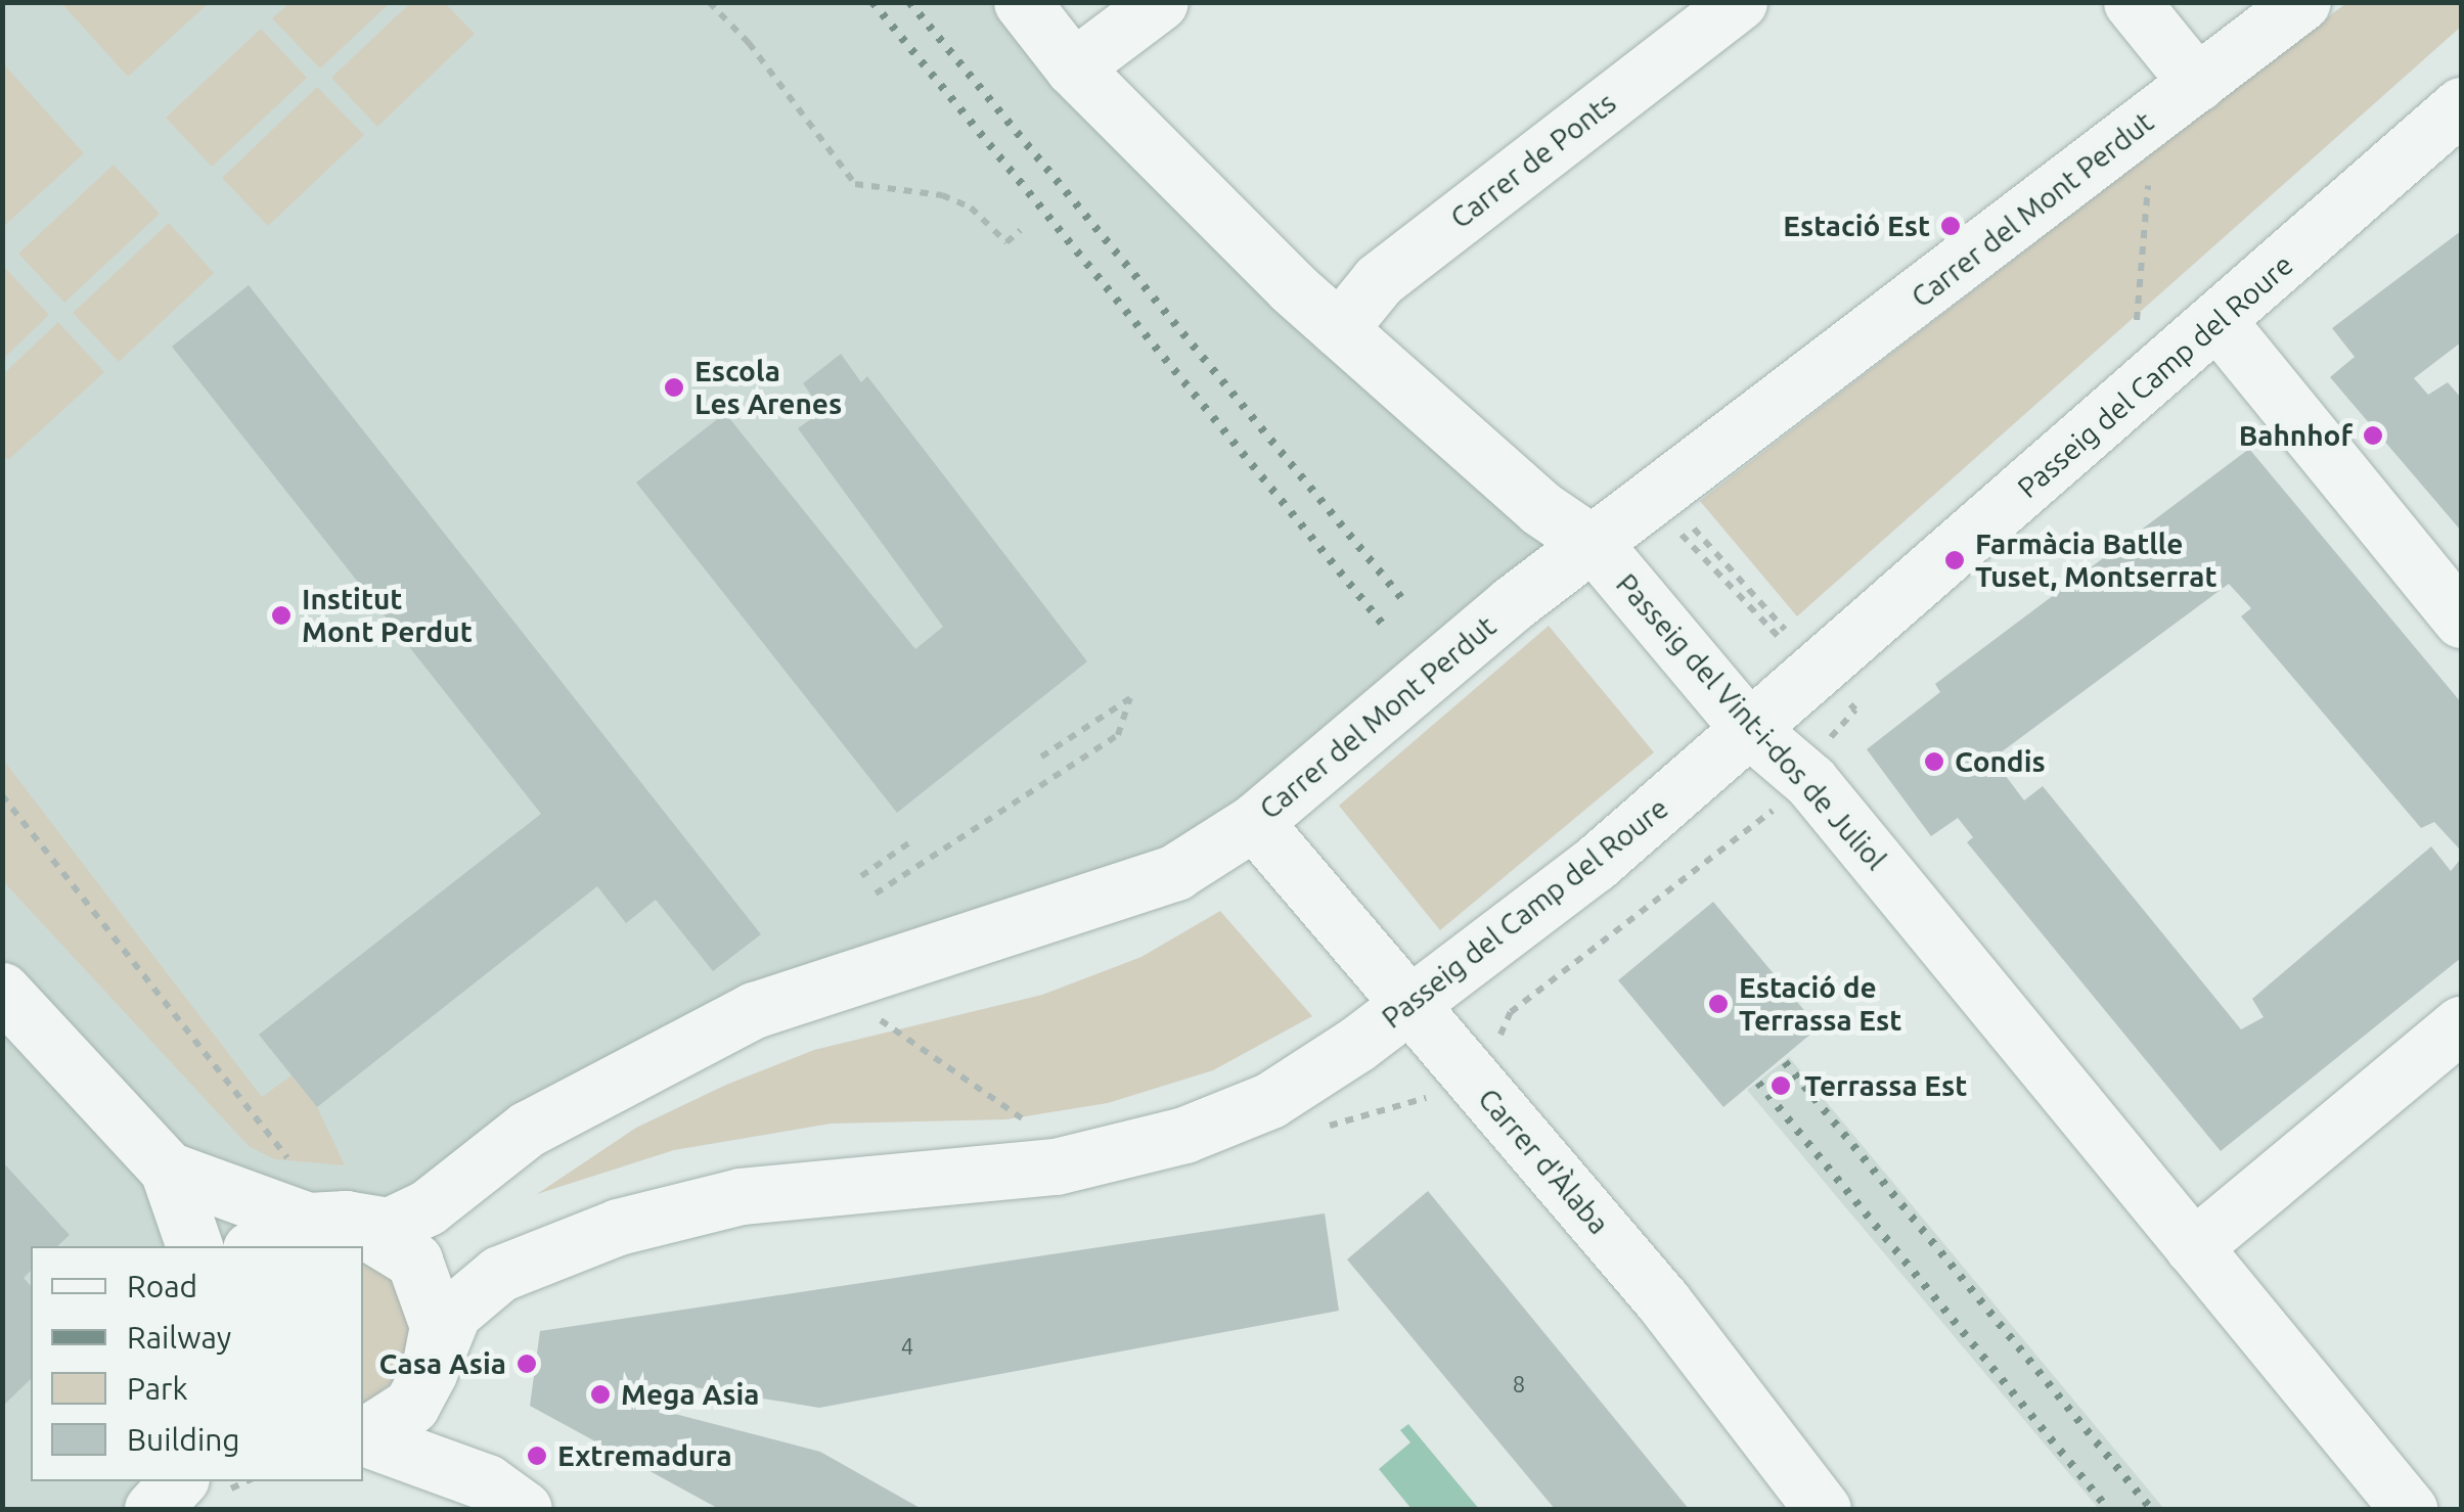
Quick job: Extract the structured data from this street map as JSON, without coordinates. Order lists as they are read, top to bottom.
{
  "streets": {
    "street": [
      "Carrer de Ponts",
      "Carrer del Mont Perdut",
      "Passeig del Camp del Roure",
      "Passeig del Vint-i-dos de Juliol",
      "Carrer d'Àlaba"
    ]
  },
  "crossings": [
    ["Carrer de Ponts", "Passeig del Vint-i-dos de Juliol"],
    ["Carrer del Mont Perdut", "Passeig del Vint-i-dos de Juliol"],
    ["Carrer del Mont Perdut", "Carrer d'Àlaba"],
    ["Passeig del Camp del Roure", "Passeig del Vint-i-dos de Juliol"],
    ["Passeig del Camp del Roure", "Carrer d'Àlaba"]
  ],
  "places": [
    "Estació Est",
    "Escola Les Arenes",
    "Bahnhof",
    "Farmàcia Batlle Tuset, Montserrat",
    "Institut Mont Perdut",
    "Condis",
    "Estació de Terrassa Est",
    "Terrassa Est",
    "Casa Asia",
    "Mega Asia",
    "Extremadura"
  ],
  "house_numbers": ["4", "8"],
  "legend": [
    "Road",
    "Railway",
    "Park",
    "Building"
  ]
}
